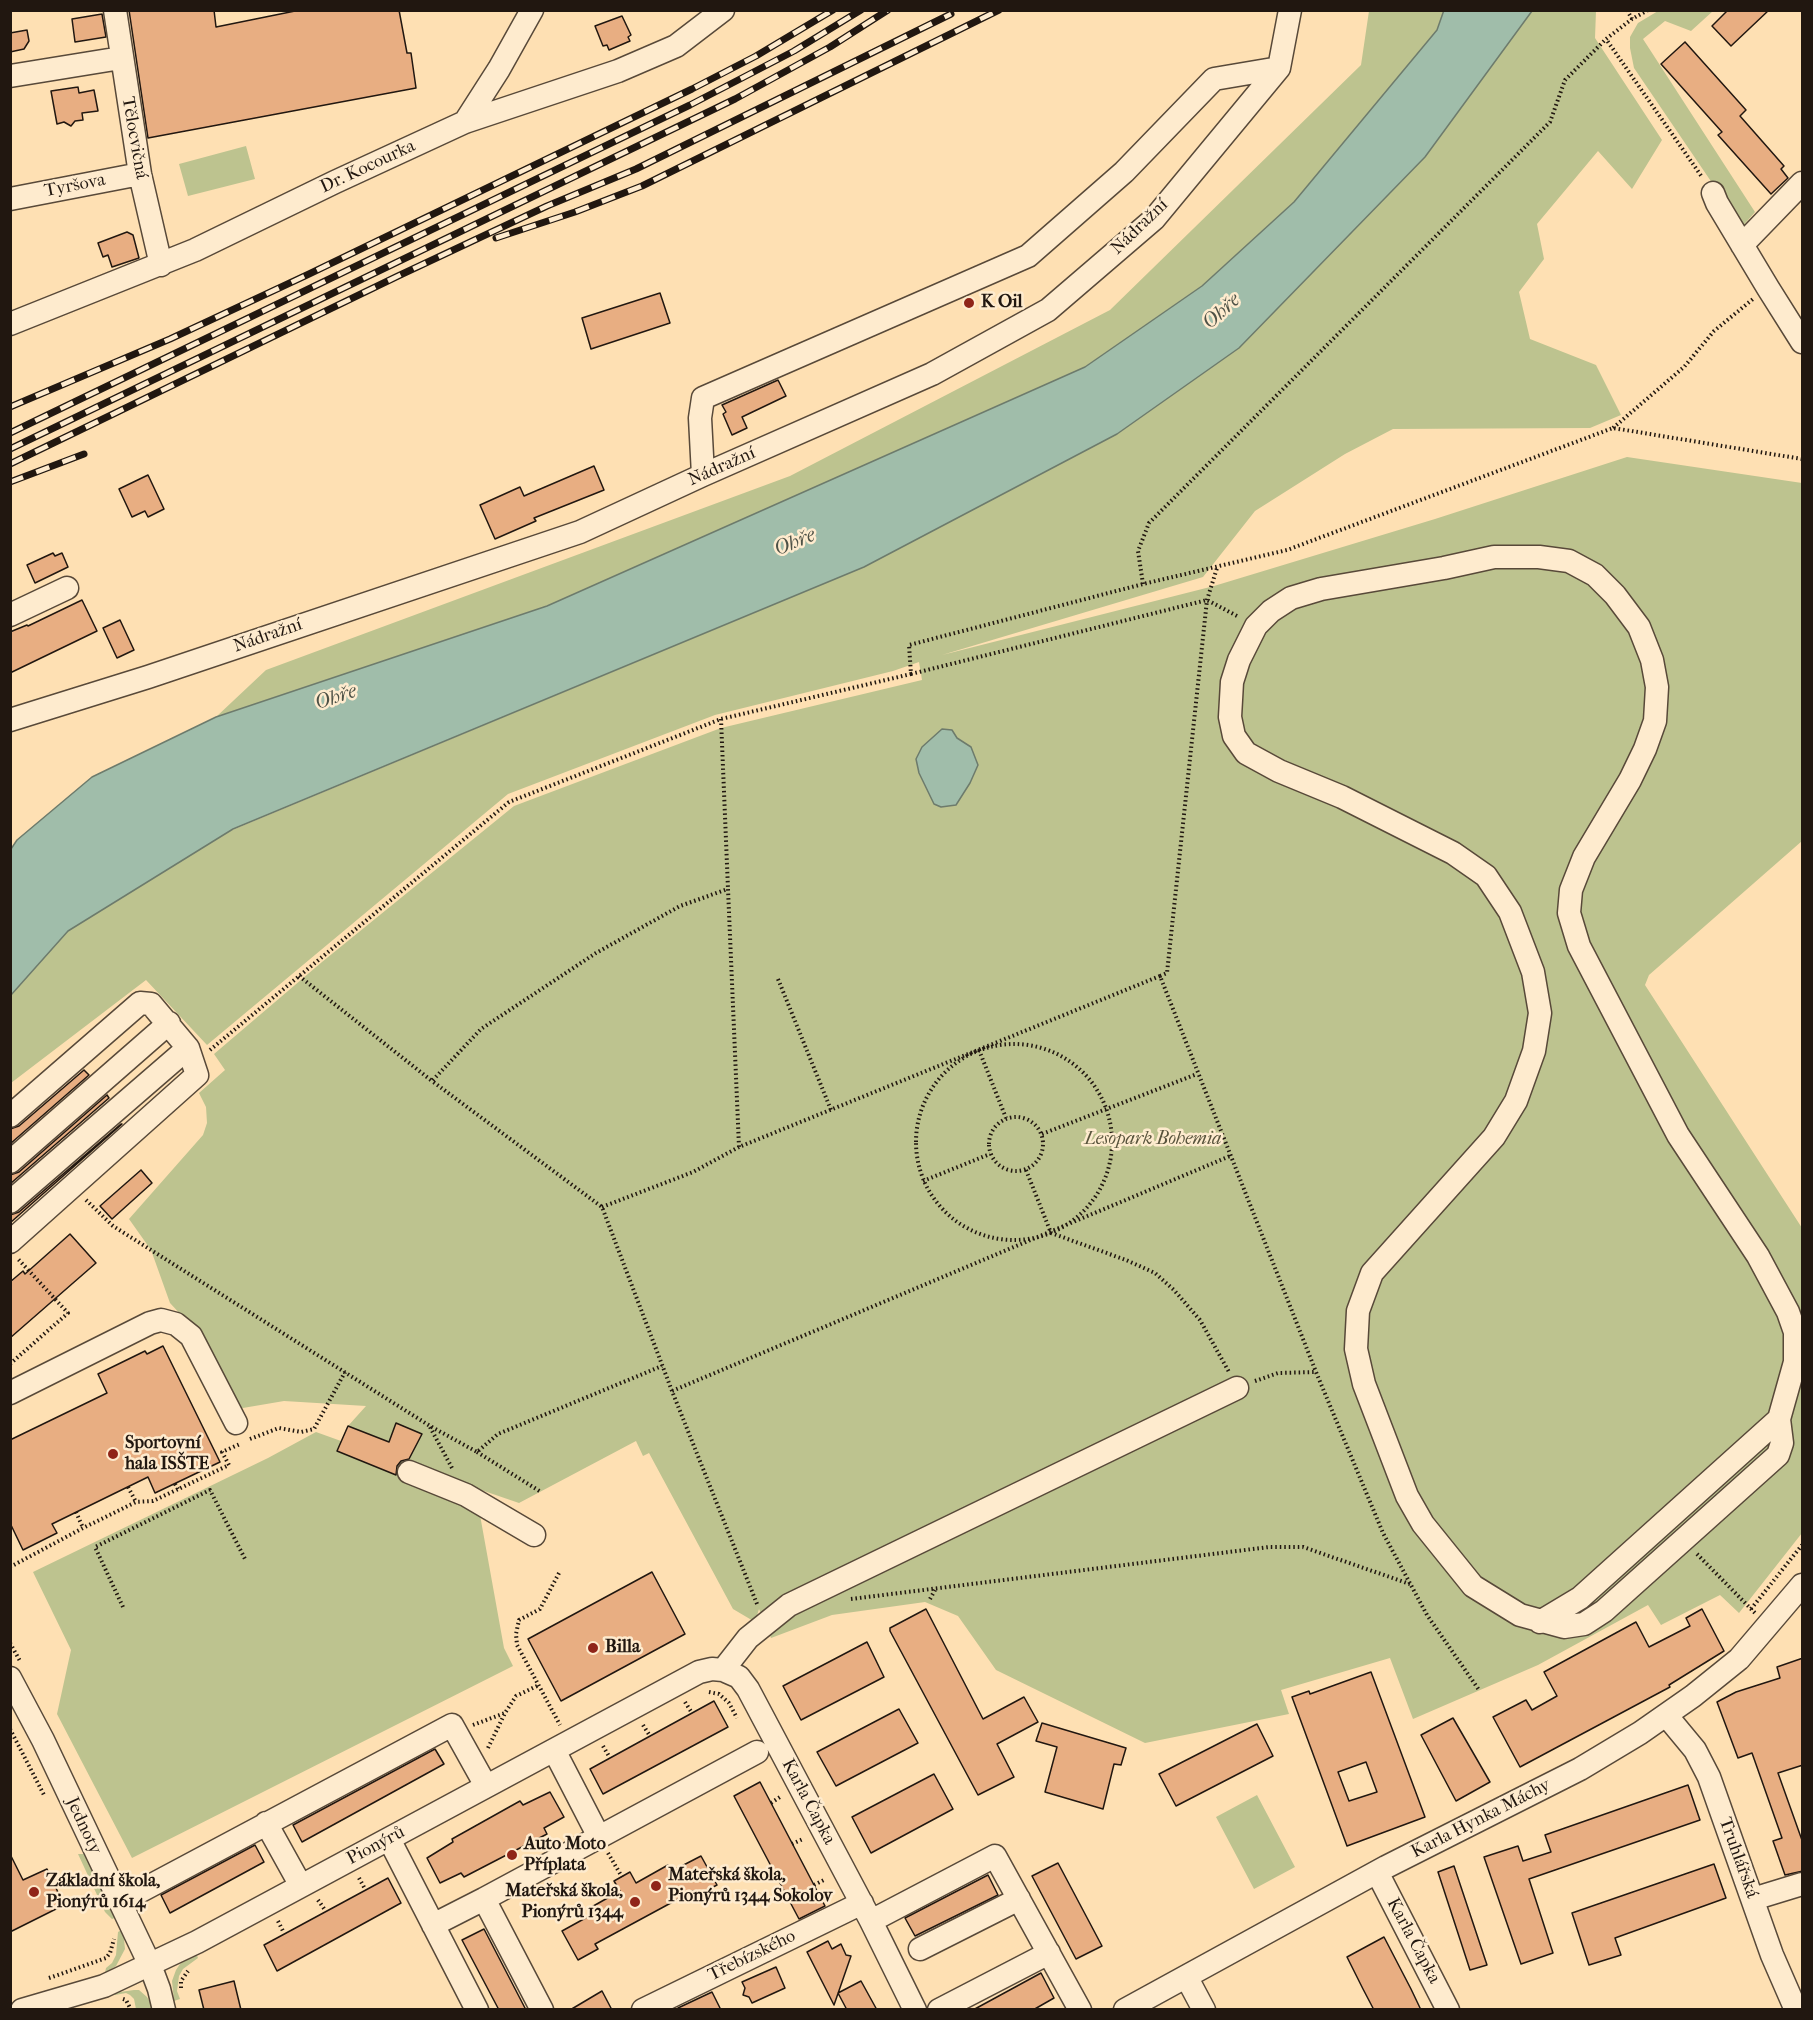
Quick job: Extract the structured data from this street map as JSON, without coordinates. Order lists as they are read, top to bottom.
{
  "streets": {
    "street": [
      "Tělocvičná",
      "Dr. Kocourka",
      "Tyršova",
      "Nádražní",
      "Karla Čapka",
      "Karla Hynka Máchy",
      "Jednoty",
      "Pionýrů",
      "Truhlářská",
      "Třebízského"
    ]
  },
  "crossings": [
    ["Tělocvičná", "Dr. Kocourka"],
    ["Tělocvičná", "Tyršova"],
    ["Karla Čapka", "Karla Hynka Máchy"],
    ["Karla Čapka", "Pionýrů"],
    ["Karla Čapka", "Třebízského"],
    ["Karla Hynka Máchy", "Truhlářská"],
    ["Jednoty", "Pionýrů"]
  ],
  "water": ["Ohře"],
  "parks": ["Lesopark Bohemia"],
  "places": [
    "K Oil",
    "Sportovní hala ISŠTE",
    "Billa",
    "Auto Moto Příplata",
    "Mateřská škola, Pionýrů 1344 Sokolov",
    "Základní škola, Pionýrů 1614",
    "Mateřská škola, Pionýrů 1344"
  ]
}
